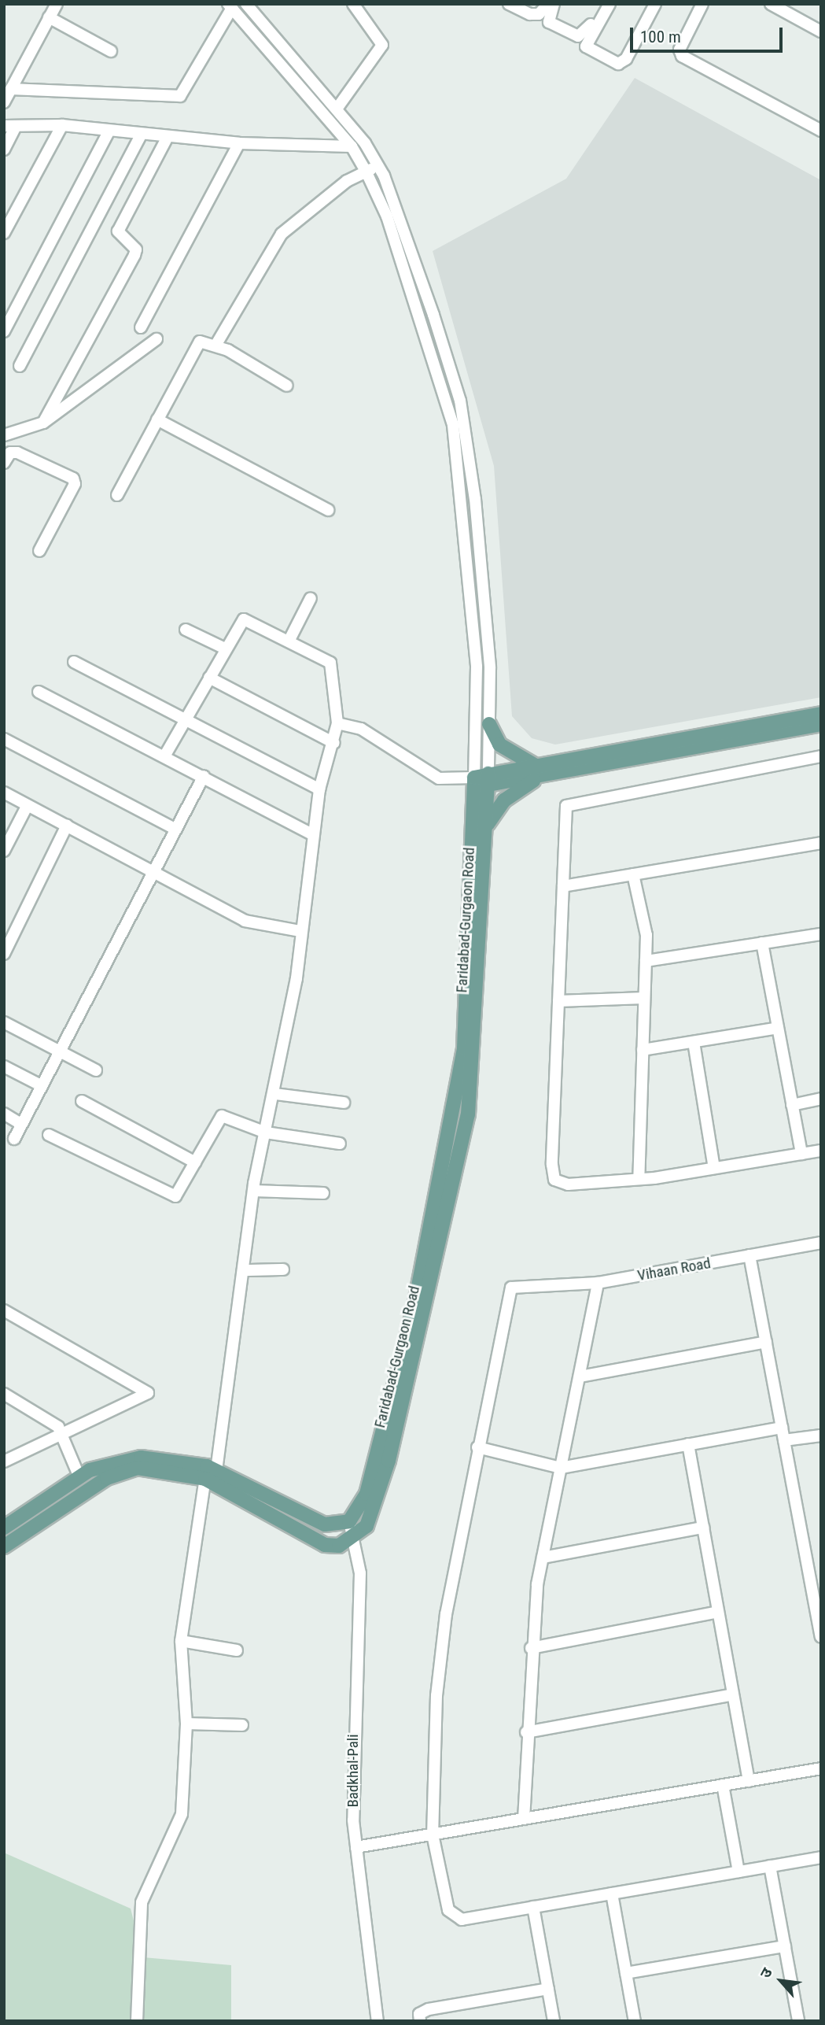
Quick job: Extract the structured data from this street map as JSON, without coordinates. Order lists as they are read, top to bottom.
{
  "streets": {
    "main road": ["Faridabad-Gurgaon Road"],
    "street": ["Vihaan Road", "Badkhal-Pali"]
  },
  "crossings": [
    ["Faridabad-Gurgaon Road", "Badkhal-Pali"]
  ],
  "scale_bar": "100 m",
  "north": "top left"
}
